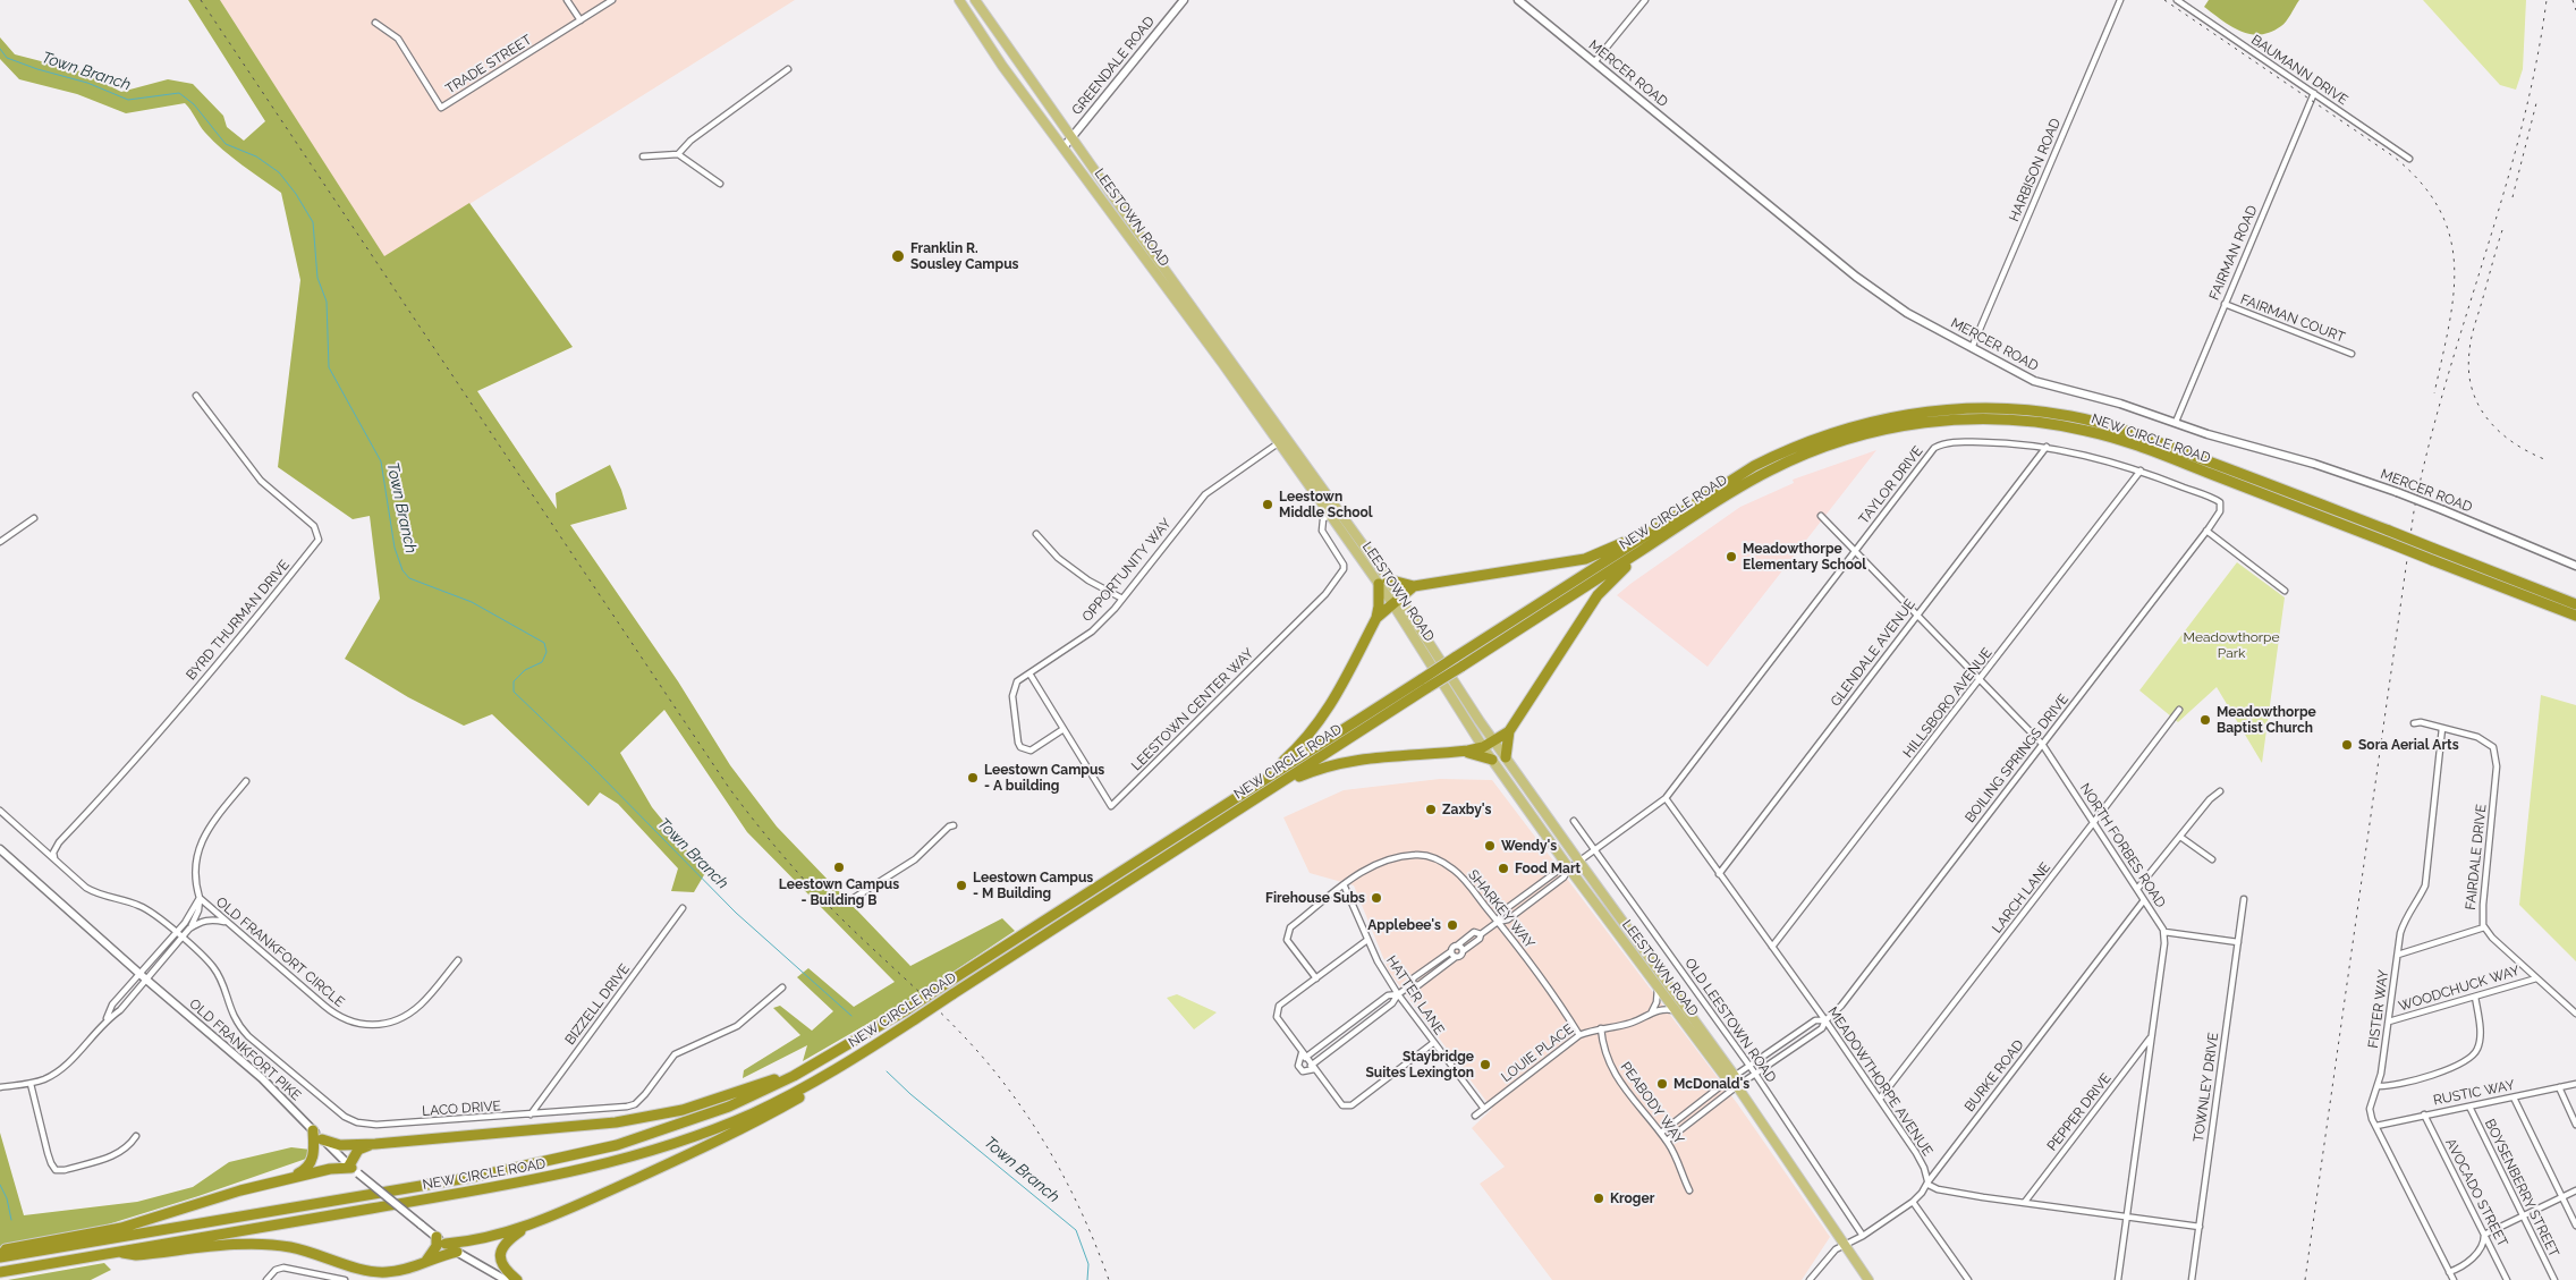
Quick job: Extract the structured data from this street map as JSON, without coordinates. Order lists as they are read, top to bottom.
{
  "streets": {
    "highway": ["NEW CIRCLE ROAD"],
    "main road": ["LEESTOWN ROAD"],
    "street": [
      "TRADE STREET",
      "GREENDALE ROAD",
      "BAUMANN DRIVE",
      "MERCER ROAD",
      "HARBISON ROAD",
      "FAIRMAN ROAD",
      "FAIRMAN COURT",
      "TAYLOR DRIVE",
      "OPPORTUNITY WAY",
      "BYRD THURMAN DRIVE",
      "GLENDALE AVENUE",
      "HILLSBORO AVENUE",
      "LEESTOWN CENTER WAY",
      "BOILING SPRINGS DRIVE",
      "NORTH FORBES ROAD",
      "FAIRDALE DRIVE",
      "LARCH LANE",
      "SHARKEY WAY",
      "OLD FRANKFORT CIRCLE",
      "WOODCHUCK WAY",
      "HATTER LANE",
      "BIZZELL DRIVE",
      "FISTER WAY",
      "OLD LEESTOWN ROAD",
      "OLD FRANKFORT PIKE",
      "LOUIE PLACE",
      "BURKE ROAD",
      "MEADOWTHORPE AVENUE",
      "TOWNLEY DRIVE",
      "RUSTIC WAY",
      "PEABODY WAY",
      "LACO DRIVE",
      "PEPPER DRIVE",
      "BOYSENBERRY STREET",
      "AVOCADO STREET"
    ]
  },
  "crossings": [
    ["GREENDALE ROAD", "LEESTOWN ROAD"],
    ["BAUMANN DRIVE", "FAIRMAN ROAD"],
    ["MERCER ROAD", "HARBISON ROAD"],
    ["MERCER ROAD", "FAIRMAN ROAD"],
    ["LEESTOWN ROAD", "TAYLOR DRIVE"],
    ["LEESTOWN ROAD", "OPPORTUNITY WAY"],
    ["LEESTOWN ROAD", "LEESTOWN CENTER WAY"],
    ["LEESTOWN ROAD", "BOILING SPRINGS DRIVE"],
    ["LEESTOWN ROAD", "BURKE ROAD"],
    ["FAIRMAN ROAD", "FAIRMAN COURT"],
    ["TAYLOR DRIVE", "GLENDALE AVENUE"],
    ["TAYLOR DRIVE", "HILLSBORO AVENUE"],
    ["TAYLOR DRIVE", "BOILING SPRINGS DRIVE"],
    ["TAYLOR DRIVE", "NORTH FORBES ROAD"],
    ["TAYLOR DRIVE", "OLD LEESTOWN ROAD"],
    ["TAYLOR DRIVE", "MEADOWTHORPE AVENUE"],
    ["OPPORTUNITY WAY", "LEESTOWN CENTER WAY"],
    ["BYRD THURMAN DRIVE", "LACO DRIVE"],
    ["GLENDALE AVENUE", "NORTH FORBES ROAD"],
    ["GLENDALE AVENUE", "MEADOWTHORPE AVENUE"],
    ["HILLSBORO AVENUE", "NORTH FORBES ROAD"],
    ["HILLSBORO AVENUE", "MEADOWTHORPE AVENUE"],
    ["BOILING SPRINGS DRIVE", "NORTH FORBES ROAD"],
    ["BOILING SPRINGS DRIVE", "OLD LEESTOWN ROAD"],
    ["BOILING SPRINGS DRIVE", "MEADOWTHORPE AVENUE"],
    ["BOILING SPRINGS DRIVE", "PEABODY WAY"],
    ["NORTH FORBES ROAD", "LARCH LANE"],
    ["NORTH FORBES ROAD", "BURKE ROAD"],
    ["FAIRDALE DRIVE", "WOODCHUCK WAY"],
    ["FAIRDALE DRIVE", "FISTER WAY"],
    ["LARCH LANE", "MEADOWTHORPE AVENUE"],
    ["SHARKEY WAY", "HATTER LANE"],
    ["SHARKEY WAY", "LOUIE PLACE"],
    ["OLD FRANKFORT CIRCLE", "OLD FRANKFORT PIKE"],
    ["OLD FRANKFORT CIRCLE", "LACO DRIVE"],
    ["WOODCHUCK WAY", "FISTER WAY"],
    ["HATTER LANE", "LOUIE PLACE"],
    ["BIZZELL DRIVE", "LACO DRIVE"],
    ["FISTER WAY", "RUSTIC WAY"],
    ["OLD LEESTOWN ROAD", "BURKE ROAD"],
    ["LOUIE PLACE", "PEABODY WAY"],
    ["BURKE ROAD", "MEADOWTHORPE AVENUE"],
    ["RUSTIC WAY", "BOYSENBERRY STREET"],
    ["RUSTIC WAY", "AVOCADO STREET"]
  ],
  "water": ["Town Branch"],
  "parks": ["Meadowthorpe Park"],
  "places": [
    "Franklin R. Sousley Campus",
    "Leestown Middle School",
    "Meadowthorpe Elementary School",
    "Meadowthorpe Baptist Church",
    "Sora Aerial Arts",
    "Leestown Campus - A building",
    "Zaxby's",
    "Wendy's",
    "Leestown Campus - Building B",
    "Food Mart",
    "Leestown Campus - M Building",
    "Firehouse Subs",
    "Applebee's",
    "Staybridge Suites Lexington",
    "McDonald's",
    "Kroger"
  ]
}
